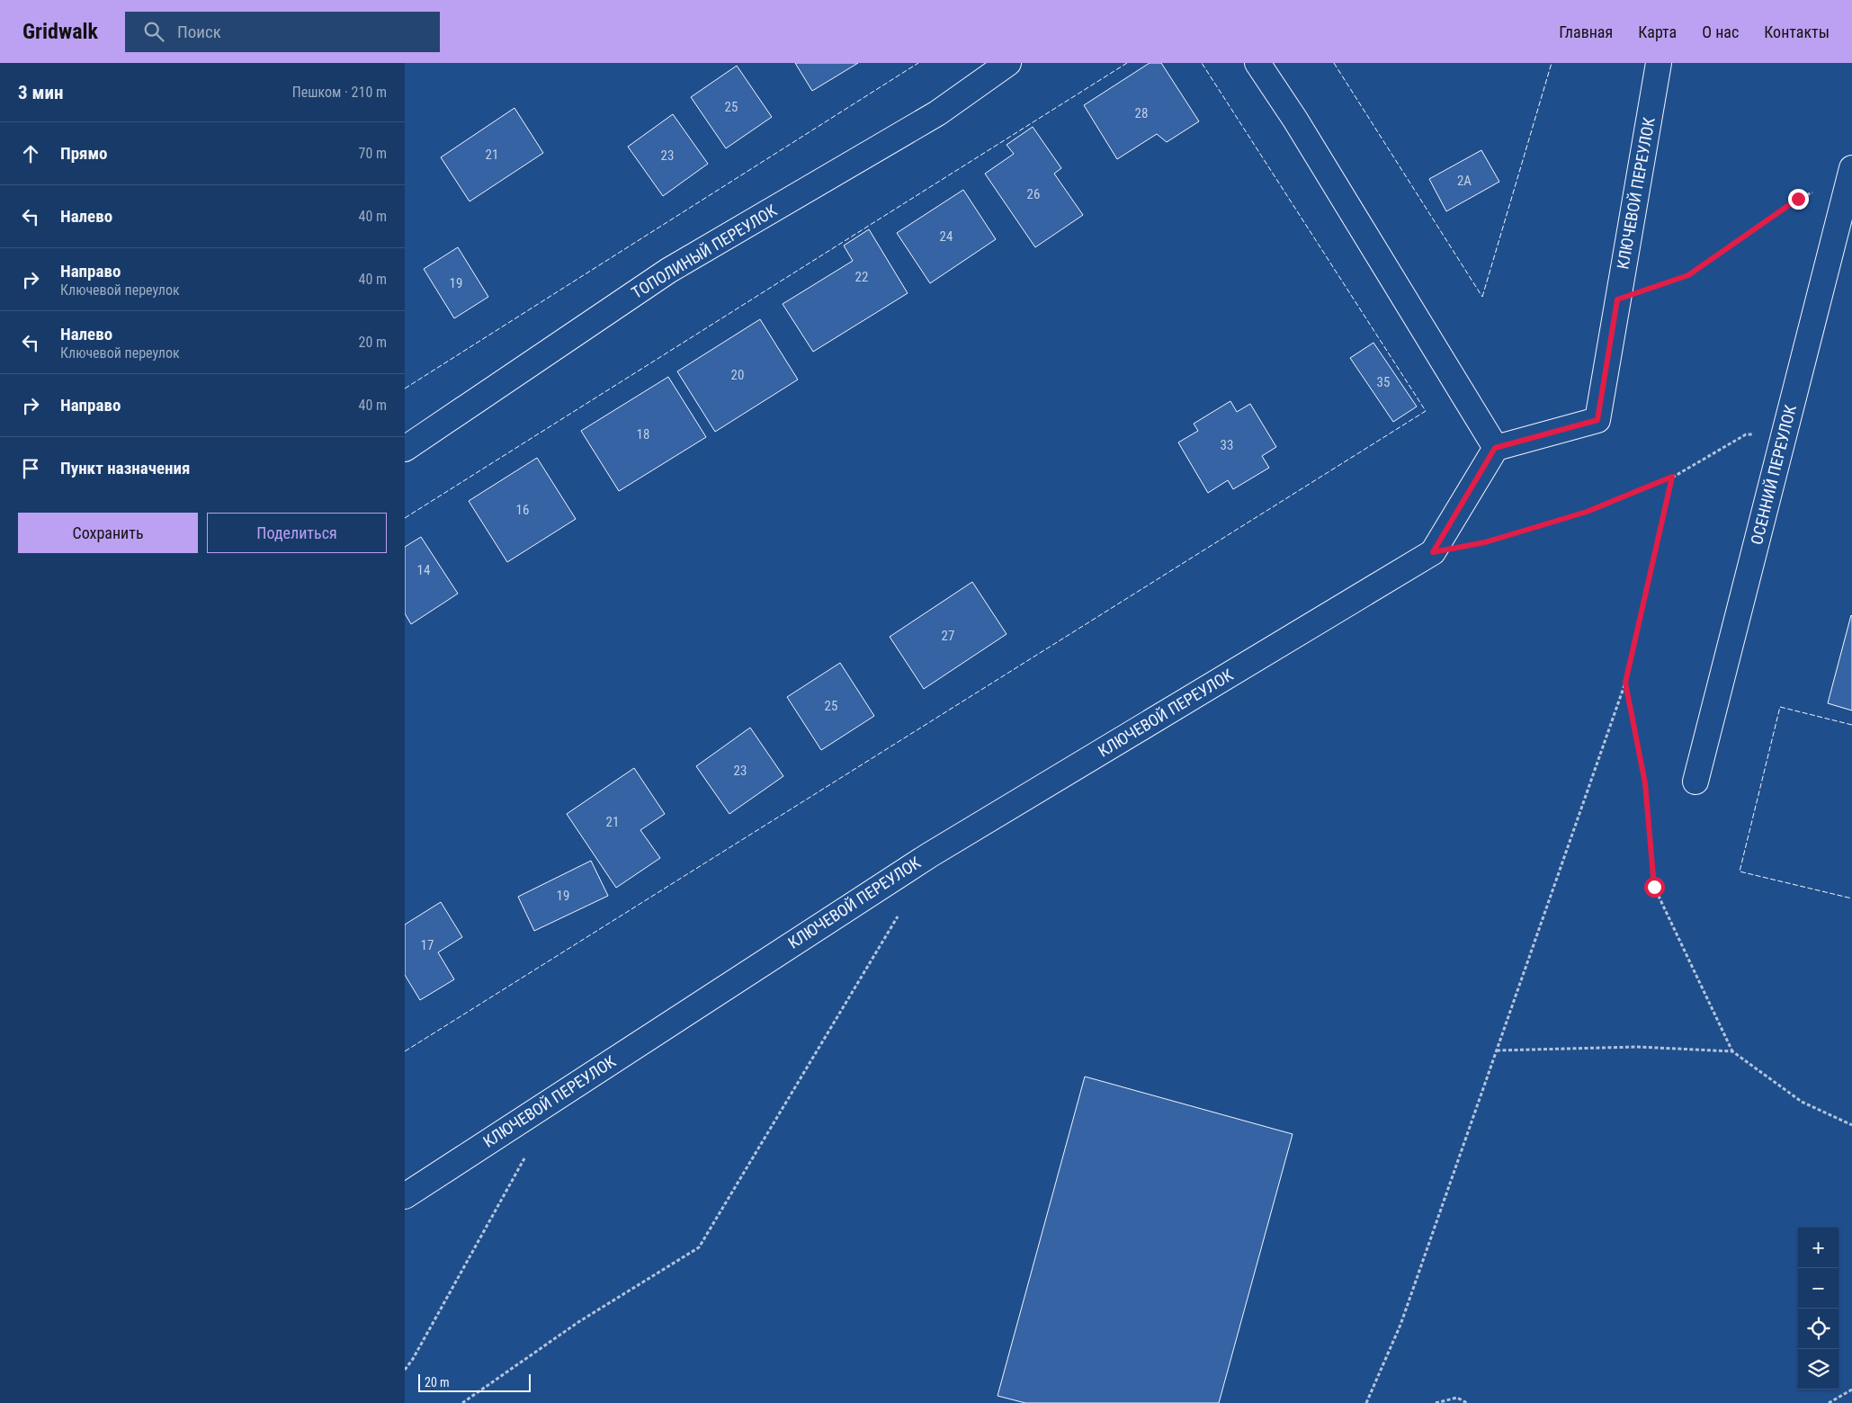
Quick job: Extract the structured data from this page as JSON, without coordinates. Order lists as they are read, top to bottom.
{
  "streets": {
    "street": ["КЛЮЧЕВОЙ ПЕРЕУЛОК", "ТОПОЛИНЫЙ ПЕРЕУЛОК", "ОСЕННИЙ ПЕРЕУЛОК"]
  },
  "house_numbers": [
    "25",
    "28",
    "21",
    "23",
    "2А",
    "26",
    "24",
    "22",
    "19",
    "20",
    "35",
    "18",
    "33",
    "16",
    "14",
    "27",
    "25",
    "23",
    "21",
    "19",
    "17"
  ],
  "scale_bar": "20 m",
  "page": {
    "header": "Gridwalk",
    "search": "Поиск",
    "nav": [
      "Главная",
      "Карта",
      "О нас",
      "Контакты"
    ],
    "heading": ["3 мин", "Пешком · 210 m"],
    "list": [
      ["Прямо", "70 m"],
      ["Налево", "40 m"],
      ["Направо", "Ключевой переулок", "40 m"],
      ["Налево", "Ключевой переулок", "20 m"],
      ["Направо", "40 m"],
      "Пункт назначения"
    ],
    "buttons": ["Сохранить", "Поделиться"],
    "map_buttons": ["+", "−"],
    "scale": "20 m"
  }
}
